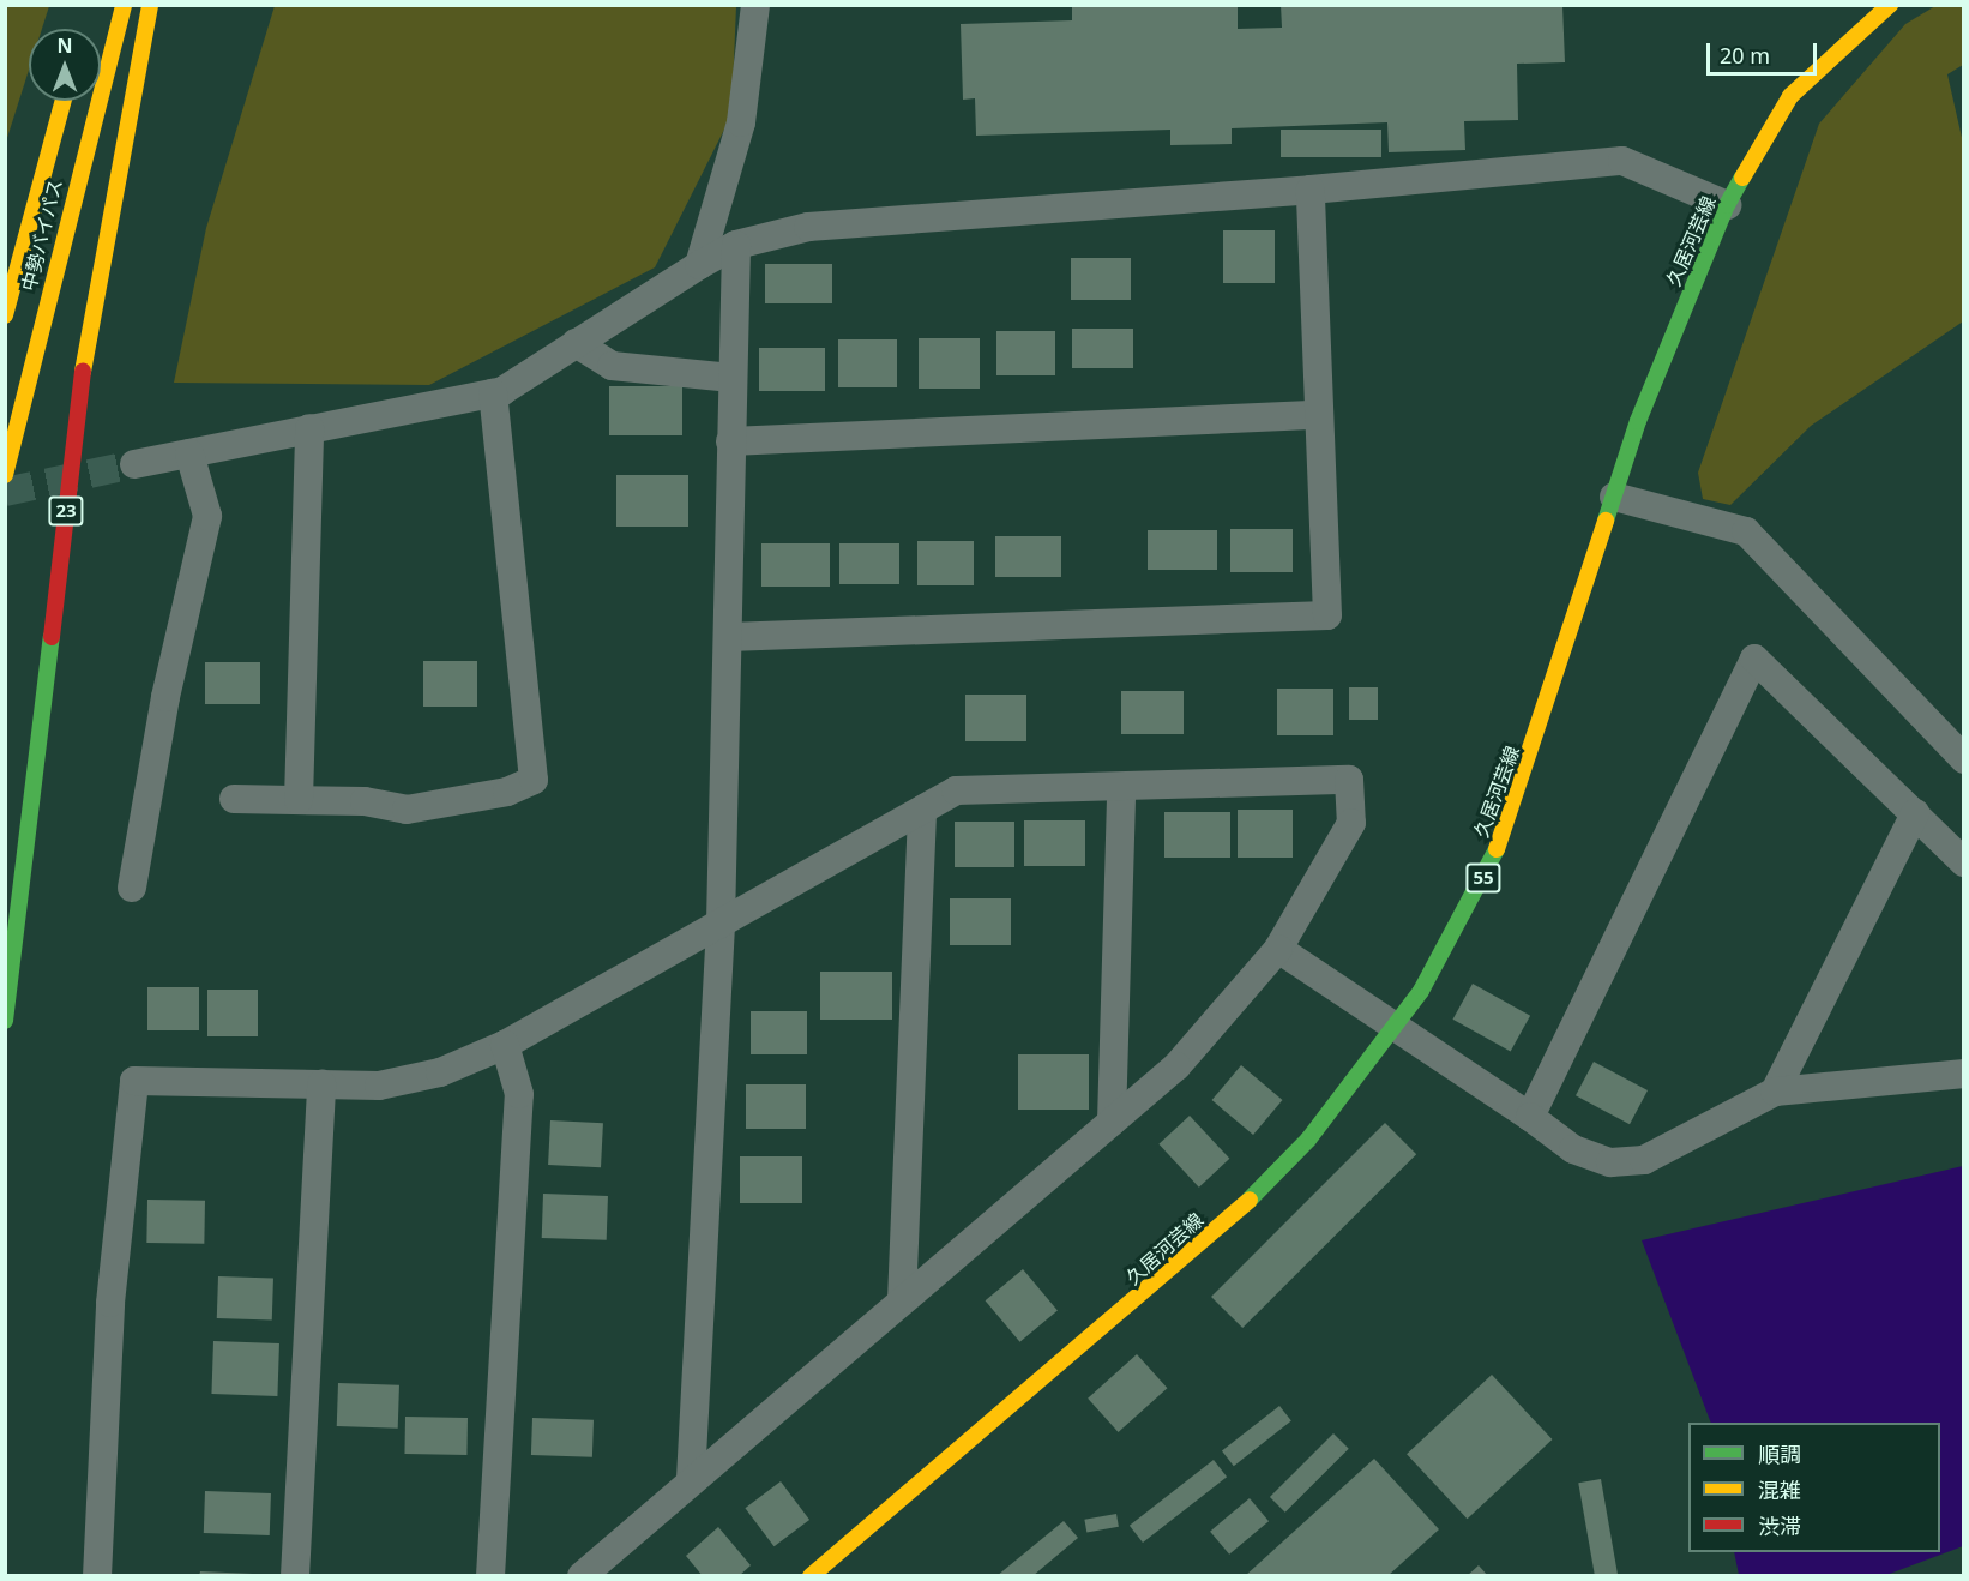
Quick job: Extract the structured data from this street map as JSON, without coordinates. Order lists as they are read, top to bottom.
{
  "streets": {
    "main road": [
      "中勢バイパス",
      "久居河芸線",
      "23",
      "55"
    ]
  },
  "legend": ["順調", "混雑", "渋滞"],
  "scale_bar": "20 m",
  "north": "top"
}
